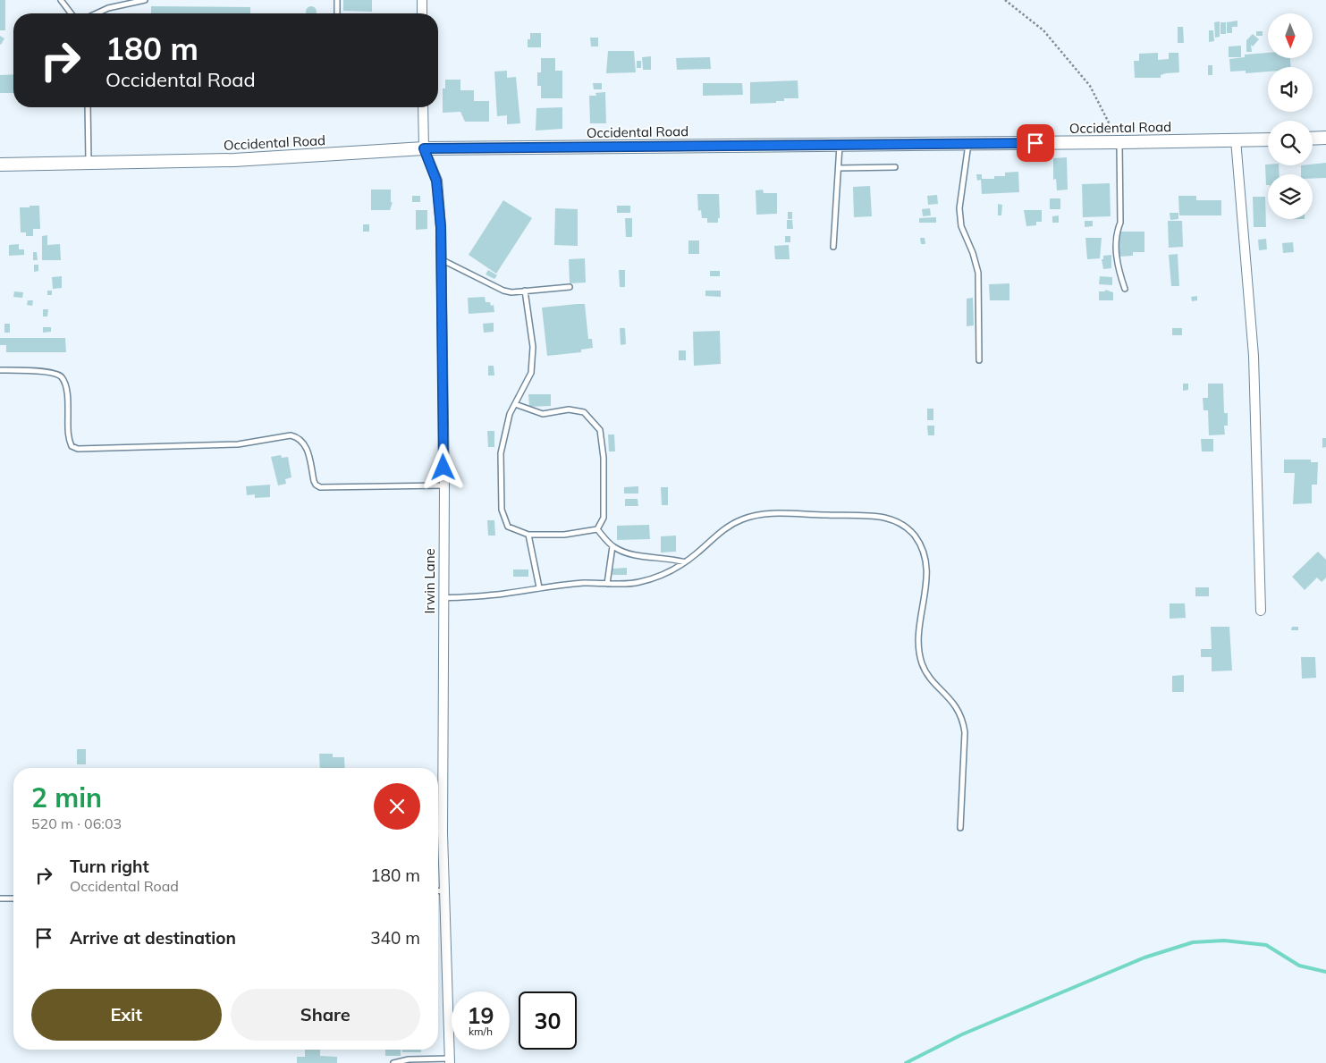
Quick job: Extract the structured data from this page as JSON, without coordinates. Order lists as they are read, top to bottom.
{
  "streets": {
    "street": ["Occidental Road", "Irwin Lane"]
  },
  "crossings": [
    ["Occidental Road", "Irwin Lane"]
  ],
  "north": "bottom",
  "page": {
    "turn": ["180 m", "Occidental Road"],
    "heading": ["2 min", "520 m · 06:03"],
    "list": [
      {
        "name": "Turn right",
        "note": "Occidental Road",
        "value": "180 m"
      },
      {
        "name": "Arrive at destination",
        "value": "340 m"
      }
    ],
    "buttons": ["Exit", "Share"],
    "speed": "19 km/h",
    "limit": "30"
  }
}
